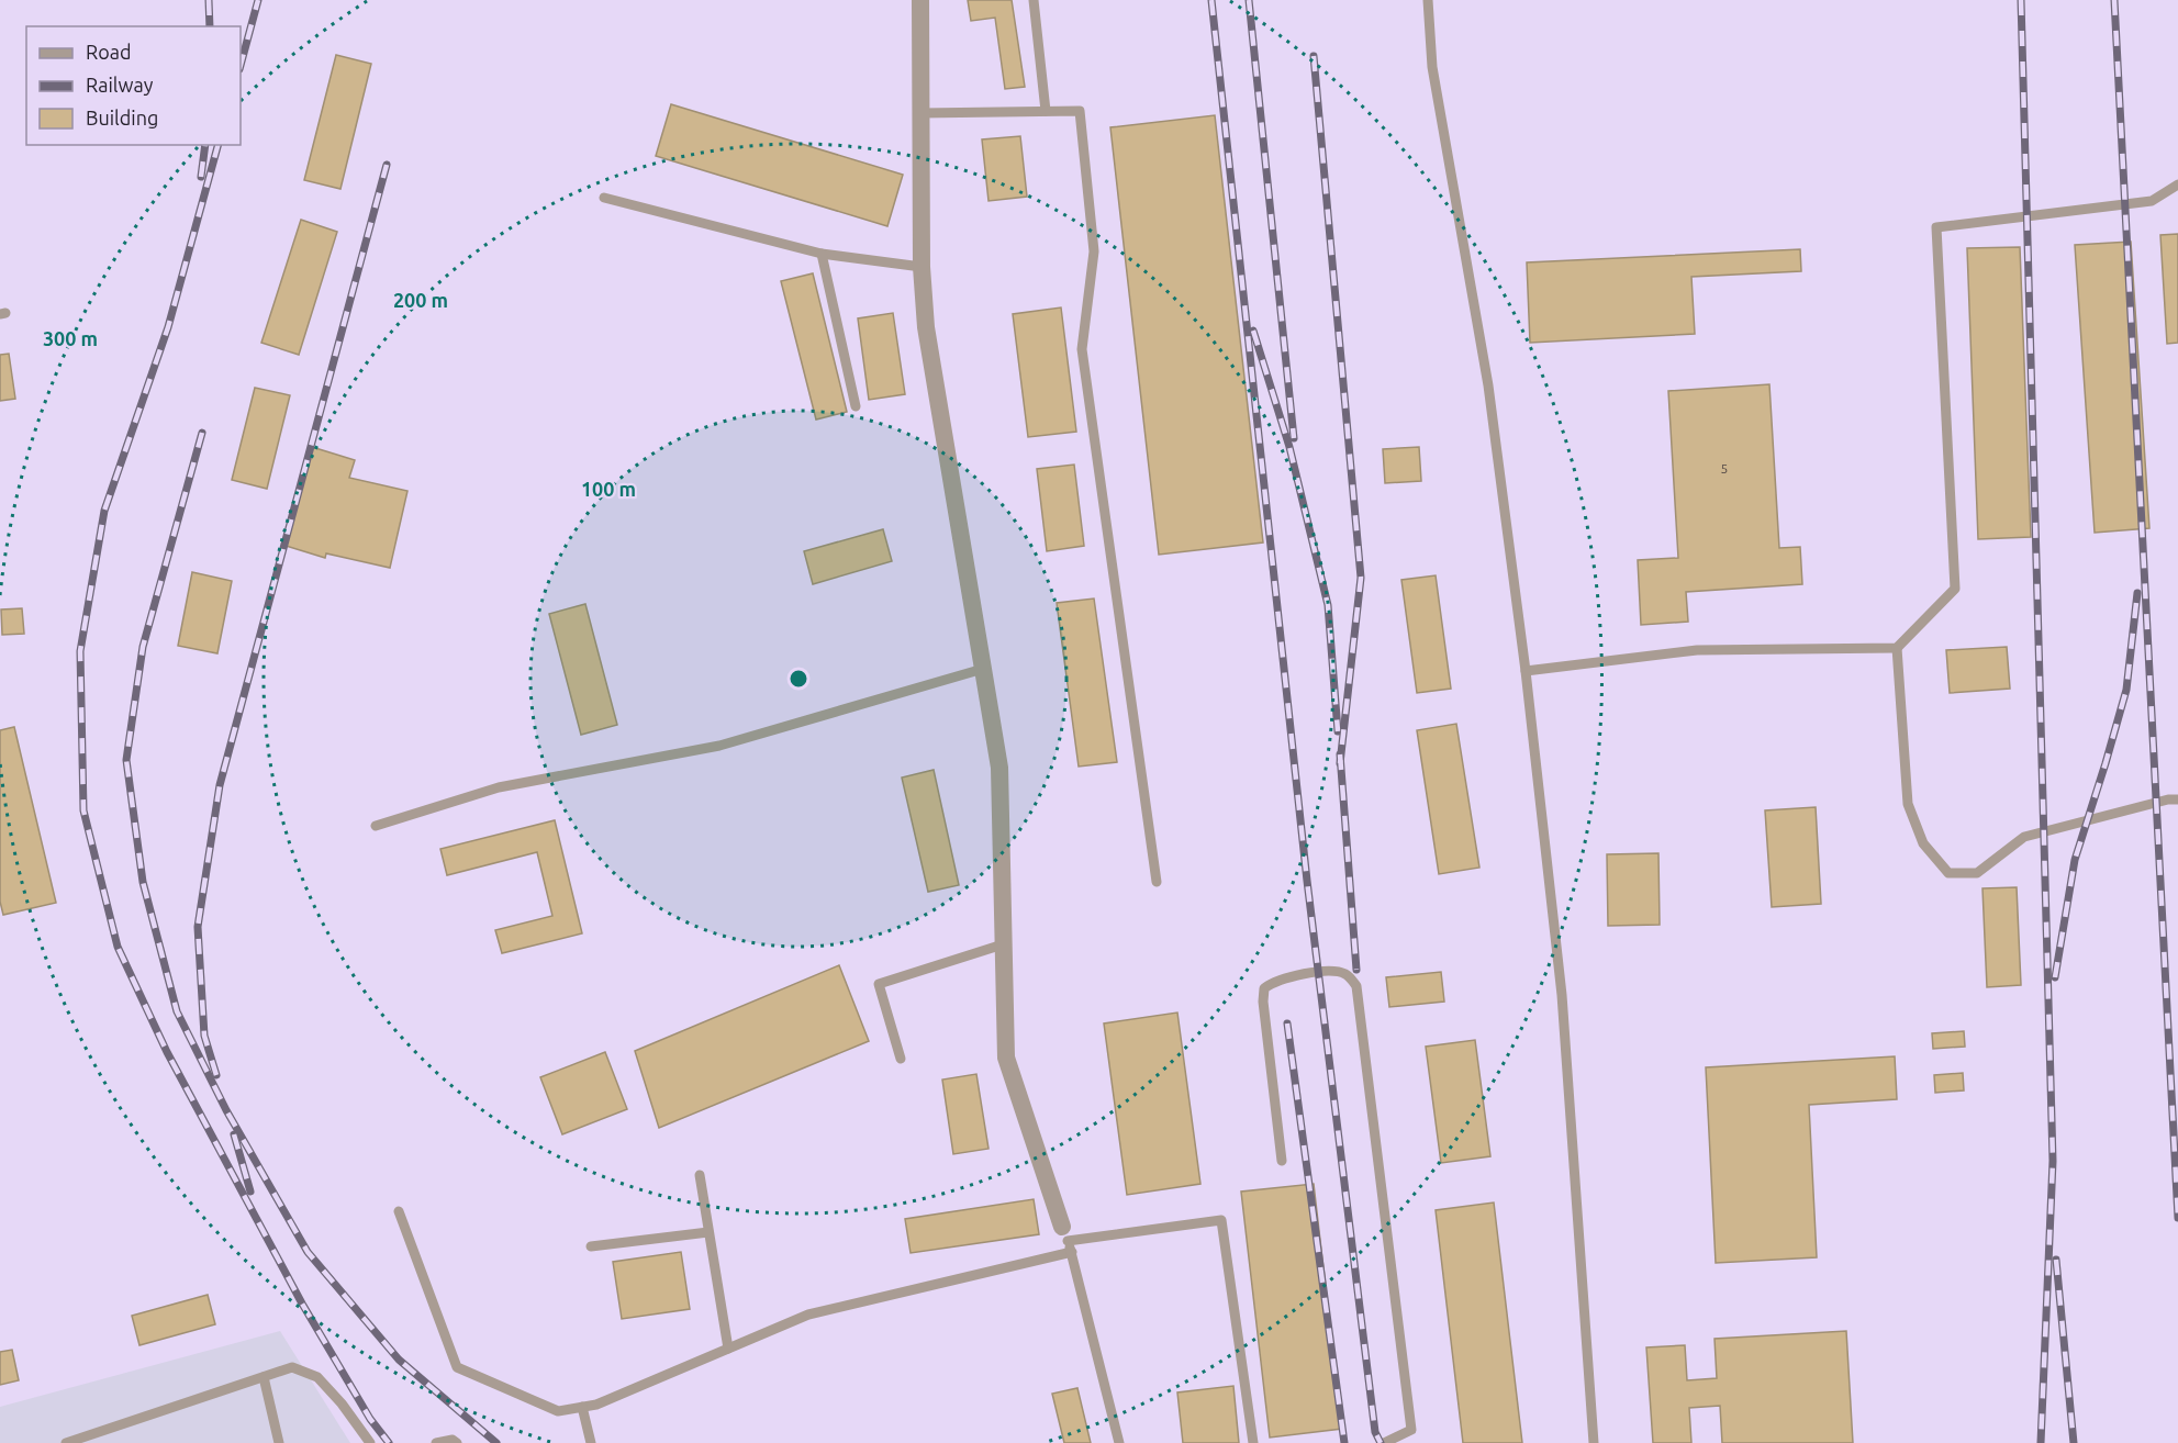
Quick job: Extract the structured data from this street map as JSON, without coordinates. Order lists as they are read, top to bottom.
{
  "house_numbers": ["5"],
  "legend": ["Road", "Railway", "Building"],
  "rings": ["200 m", "300 m", "100 m"]
}
